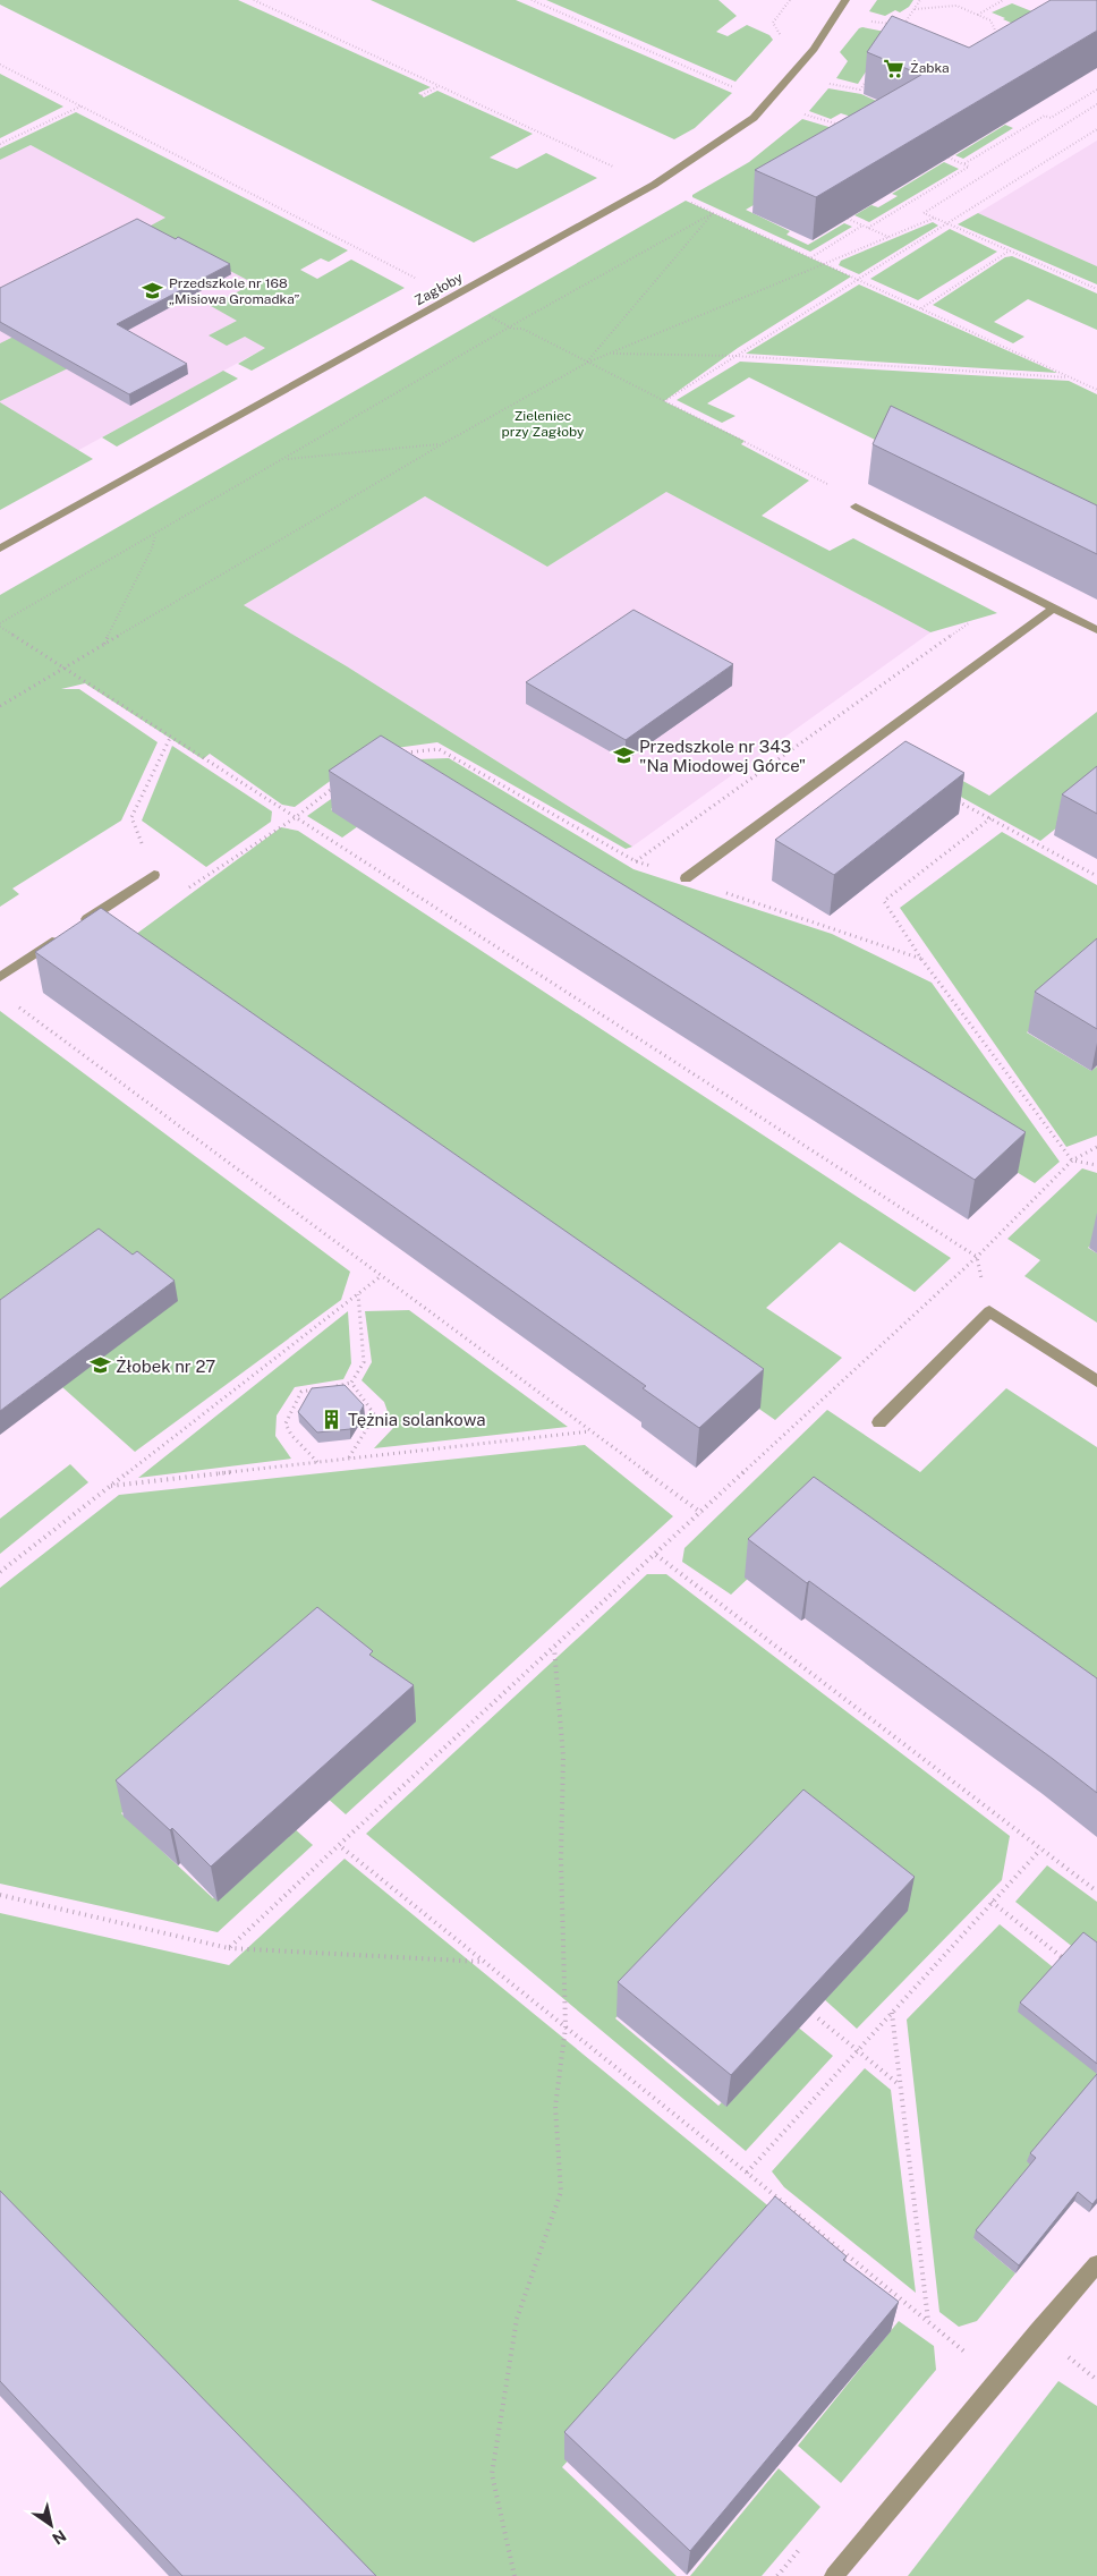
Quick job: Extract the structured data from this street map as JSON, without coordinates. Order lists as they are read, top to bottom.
{
  "streets": {
    "street": ["Zagłoby"]
  },
  "parks": ["Zieleniec przy Zagłoby"],
  "places": {
    "supermarket": ["Żabka"],
    "school or university": ["Przedszkole nr 168 „Misiowa Gromadka”", "Przedszkole nr 343 \"Na Miodowej Górce\"", "Żłobek nr 27"],
    "building": ["Tężnia solankowa"]
  },
  "north": "bottom right"
}
